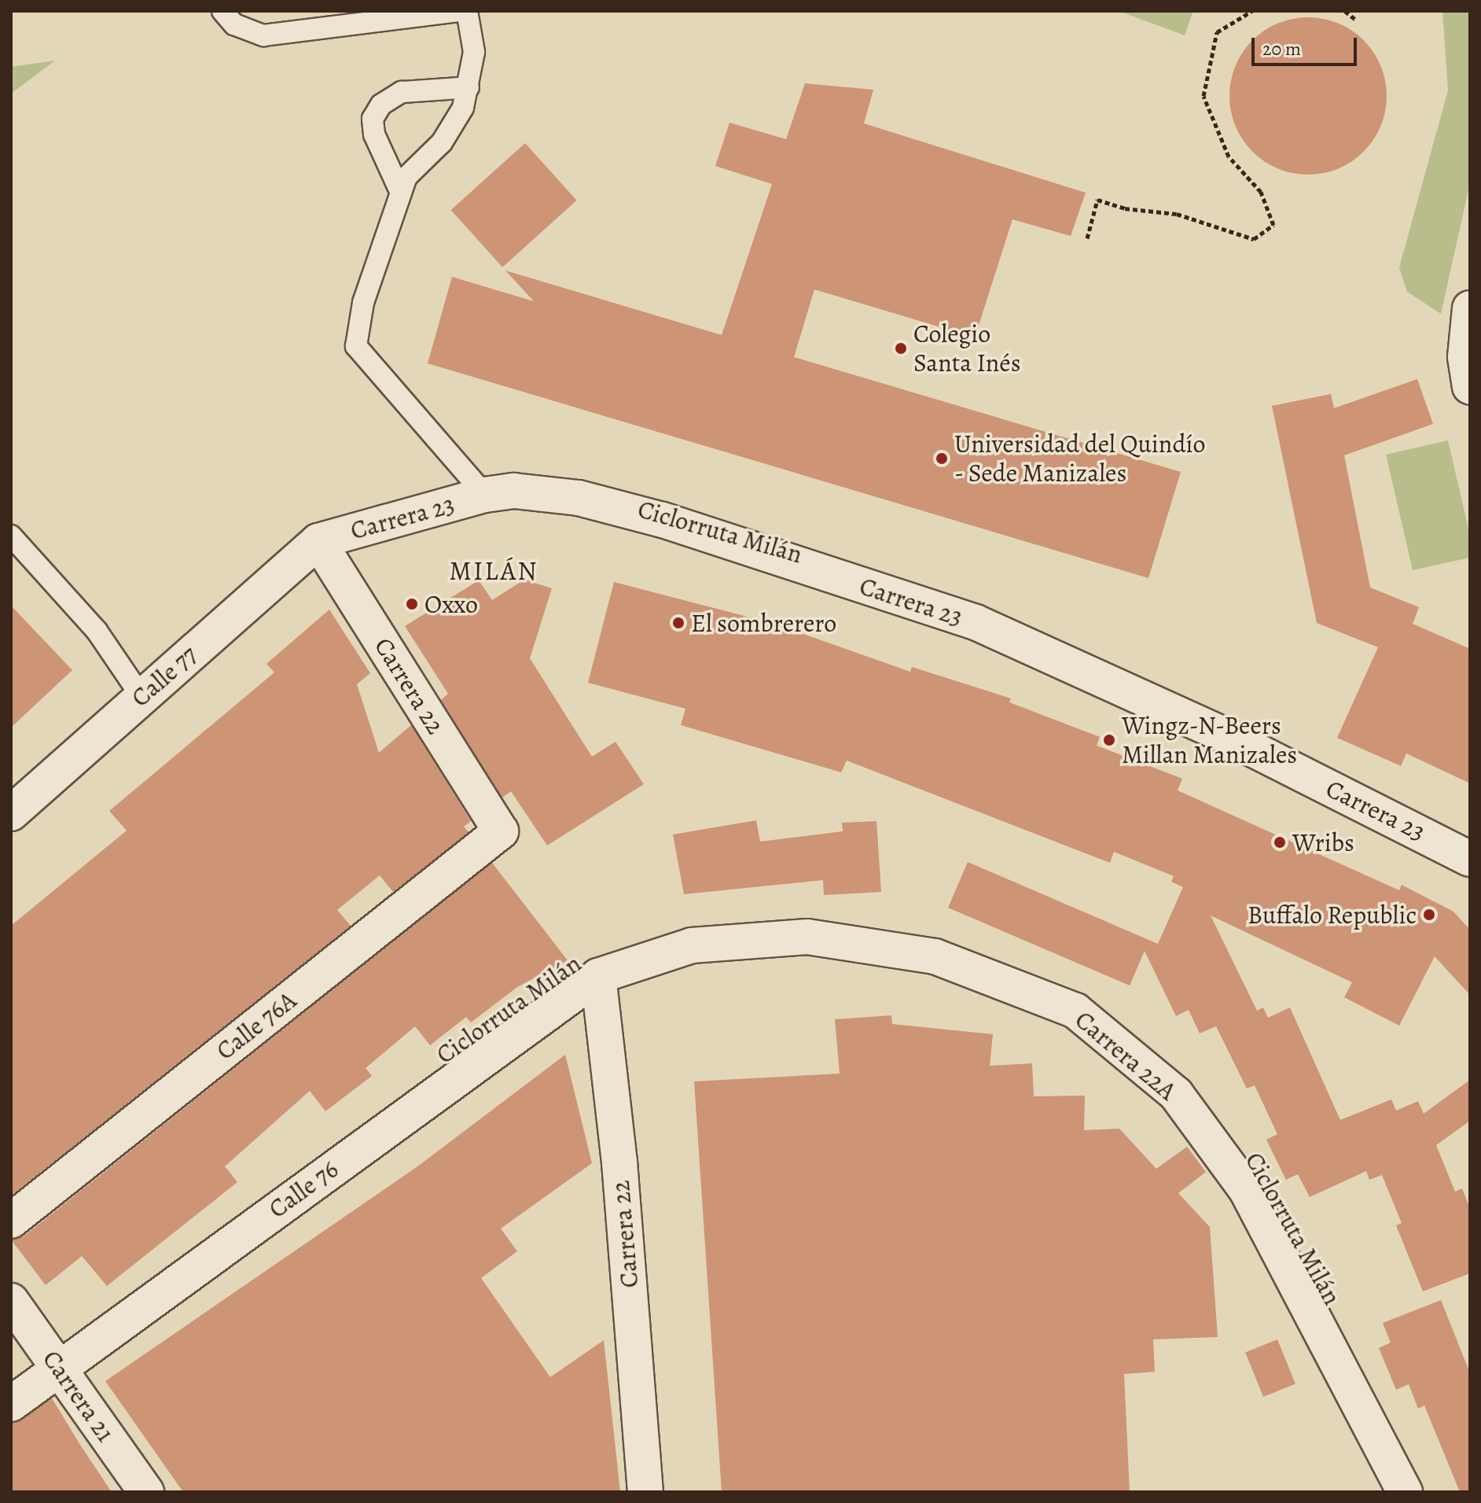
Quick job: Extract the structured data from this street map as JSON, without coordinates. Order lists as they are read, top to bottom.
{
  "streets": {
    "street": [
      "Carrera 23",
      "Calle 77",
      "Carrera 22",
      "Calle 76A",
      "Carrera 22A",
      "Calle 76",
      "Carrera 21"
    ]
  },
  "crossings": [
    ["Carrera 23", "Calle 77"],
    ["Carrera 23", "Carrera 22"],
    ["Calle 77", "Carrera 22"],
    ["Carrera 22", "Calle 76A"],
    ["Carrera 22", "Carrera 22A"],
    ["Carrera 22", "Calle 76"],
    ["Carrera 22A", "Calle 76"],
    ["Calle 76", "Carrera 21"]
  ],
  "districts": ["MILÁN"],
  "places": [
    "Colegio Santa Inés",
    "Universidad del Quindío - Sede Manizales",
    "Oxxo",
    "El sombrerero",
    "Wingz-N-Beers Millan Manizales",
    "Wribs",
    "Buffalo Republic"
  ],
  "scale_bar": "20 m"
}
